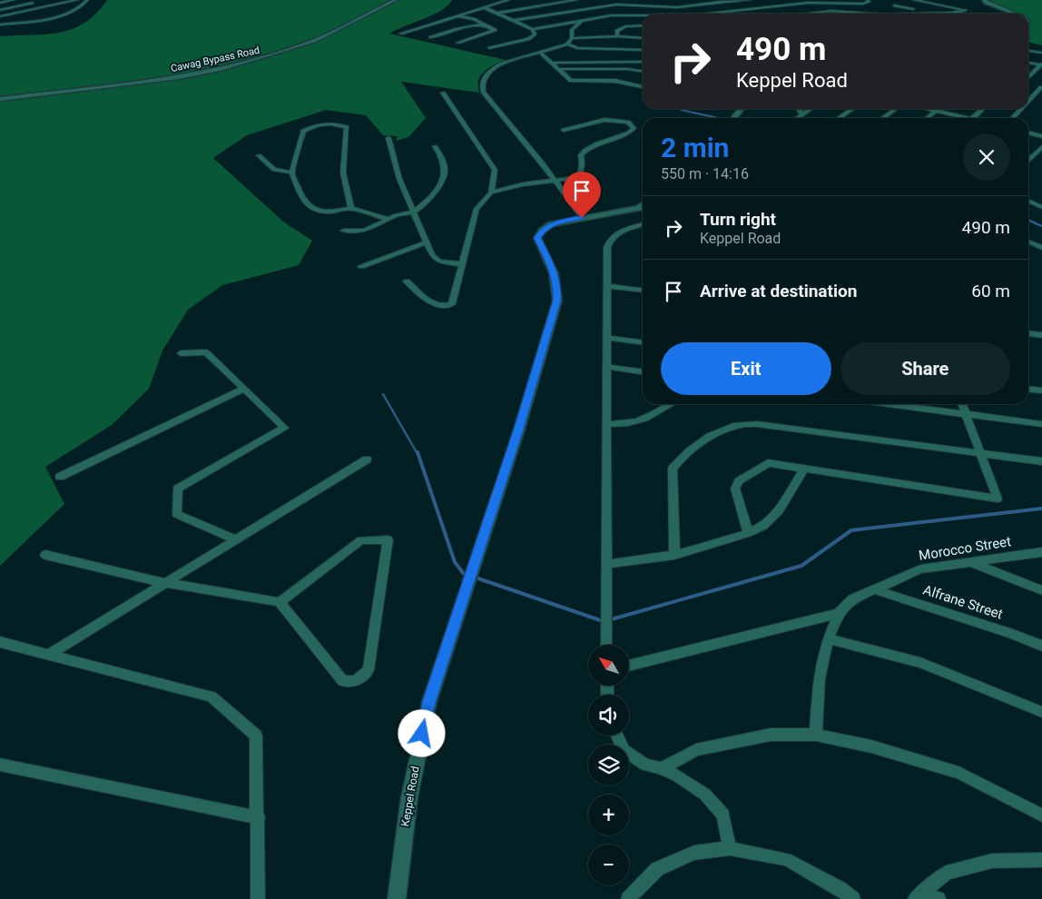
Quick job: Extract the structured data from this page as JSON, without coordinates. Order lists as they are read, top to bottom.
{
  "streets": {
    "street": [
      "Cawag Bypass Road",
      "Morocco Street",
      "Alfrane Street",
      "Keppel Road"
    ]
  },
  "crossings": [
    ["Morocco Street", "Alfrane Street"]
  ],
  "north": "top left",
  "page": {
    "turn": ["490 m", "Keppel Road"],
    "heading": ["2 min", "550 m · 14:16"],
    "list": [
      {
        "name": "Turn right",
        "note": "Keppel Road",
        "value": "490 m"
      },
      {
        "name": "Arrive at destination",
        "value": "60 m"
      }
    ],
    "buttons": ["Exit", "Share"],
    "map_buttons": ["+", "−"]
  }
}
